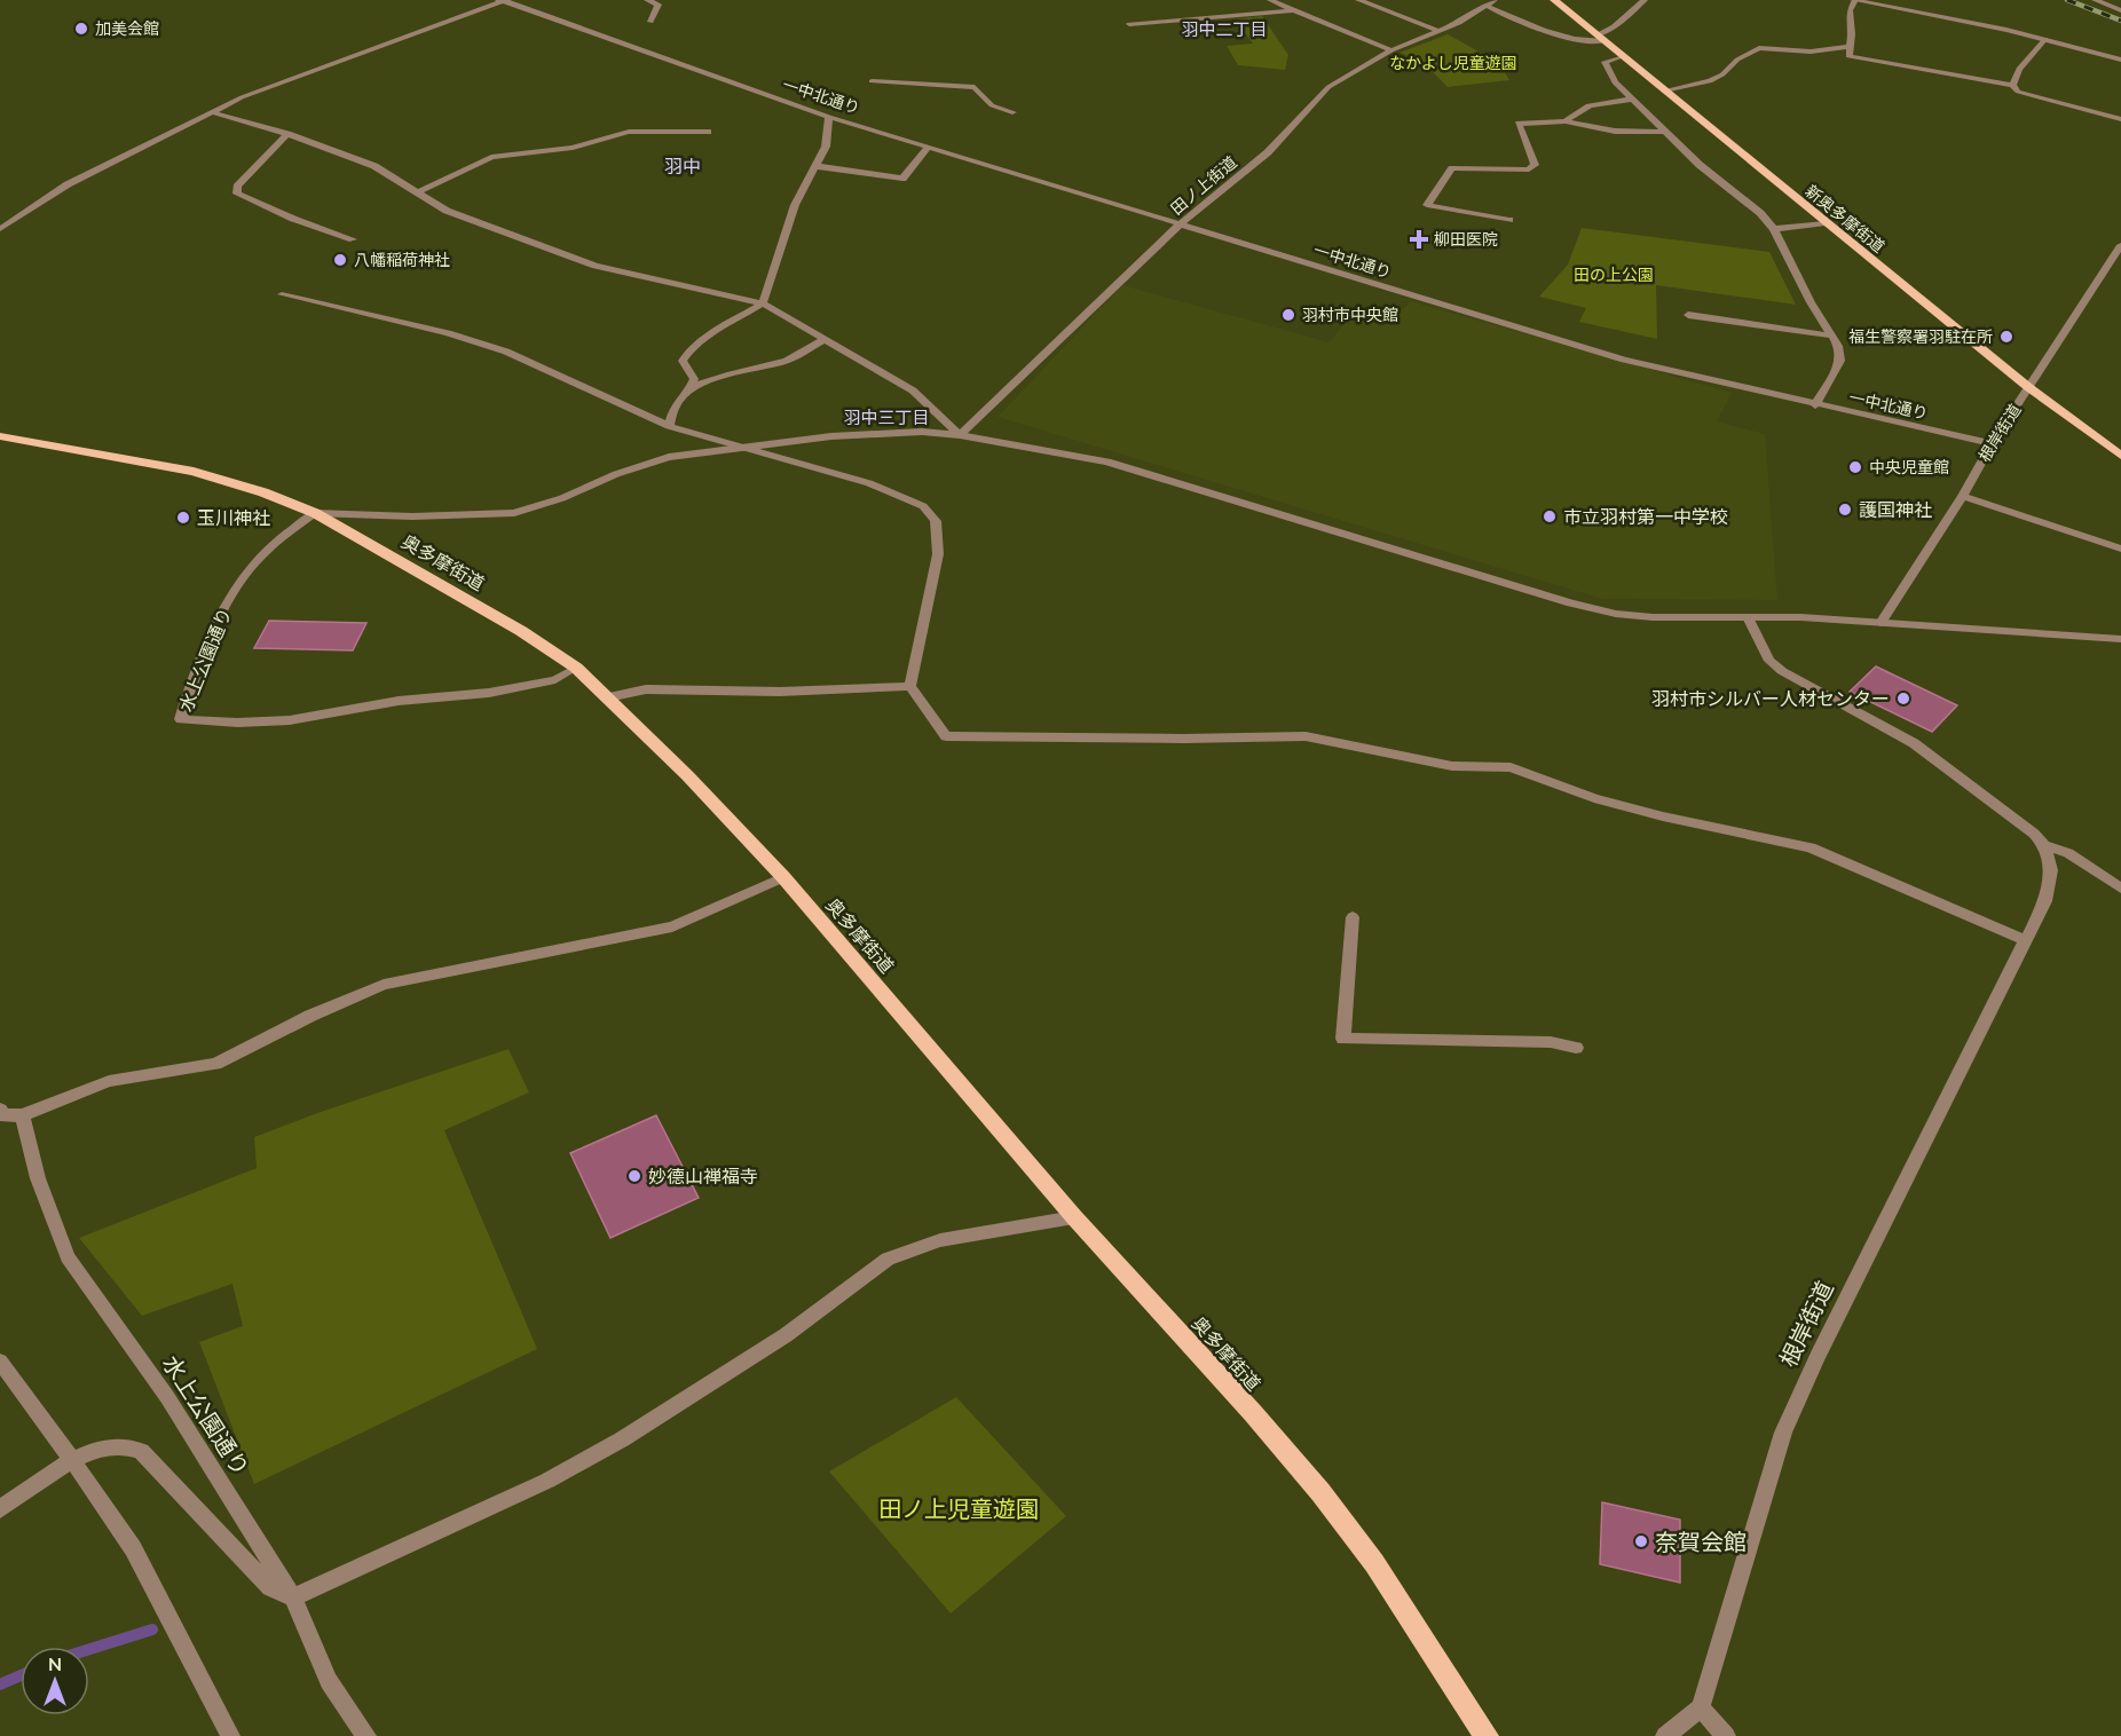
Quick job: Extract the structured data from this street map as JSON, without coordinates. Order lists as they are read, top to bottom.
{
  "streets": {
    "main road": ["新奥多摩街道", "奥多摩街道"],
    "street": [
      "一中北通り",
      "田ノ上街道",
      "根岸街道",
      "水上公園通り"
    ]
  },
  "crossings": [
    ["一中北通り", "田ノ上街道"],
    ["一中北通り", "根岸街道"],
    ["新奥多摩街道", "根岸街道"],
    ["奥多摩街道", "水上公園通り"]
  ],
  "districts": ["羽中二丁目", "羽中", "羽中三丁目"],
  "parks": ["なかよし児童遊園", "田の上公園", "田ノ上児童遊園"],
  "places": {
    "other": [
      "加美会館",
      "八幡稲荷神社",
      "羽村市中央館",
      "福生警察署羽駐在所",
      "中央児童館",
      "護国神社",
      "市立羽村第一中学校",
      "玉川神社",
      "羽村市シルバー人材センター",
      "妙德山禅福寺",
      "奈賀会館"
    ],
    "health": ["柳田医院"]
  },
  "north": "top"
}
